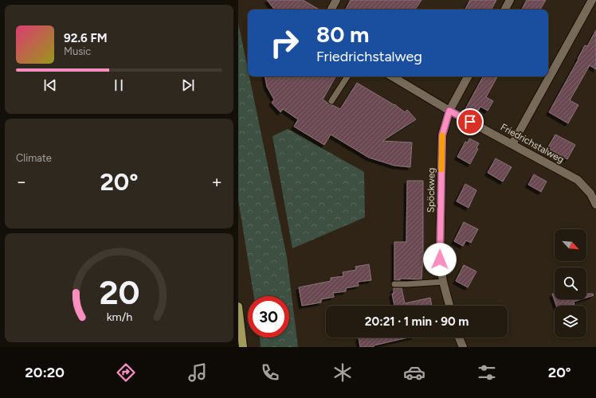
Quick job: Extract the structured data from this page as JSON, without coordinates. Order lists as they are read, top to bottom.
{
  "streets": {
    "street": ["Friedrichstalweg", "Spöckweg"]
  },
  "crossings": [
    ["Friedrichstalweg", "Spöckweg"]
  ],
  "north": "bottom right",
  "page": {
    "turn": ["80 m", "Friedrichstalweg"],
    "song": ["92.6 FM", "Music"],
    "tile": "Climate",
    "heat": ["−", "20°", "+"],
    "limit": "30",
    "trip": "20:21 · 1 min · 90 m",
    "tabs": ["20:20", "20°"],
    "gauge": ["20", "km/h"]
  }
}
